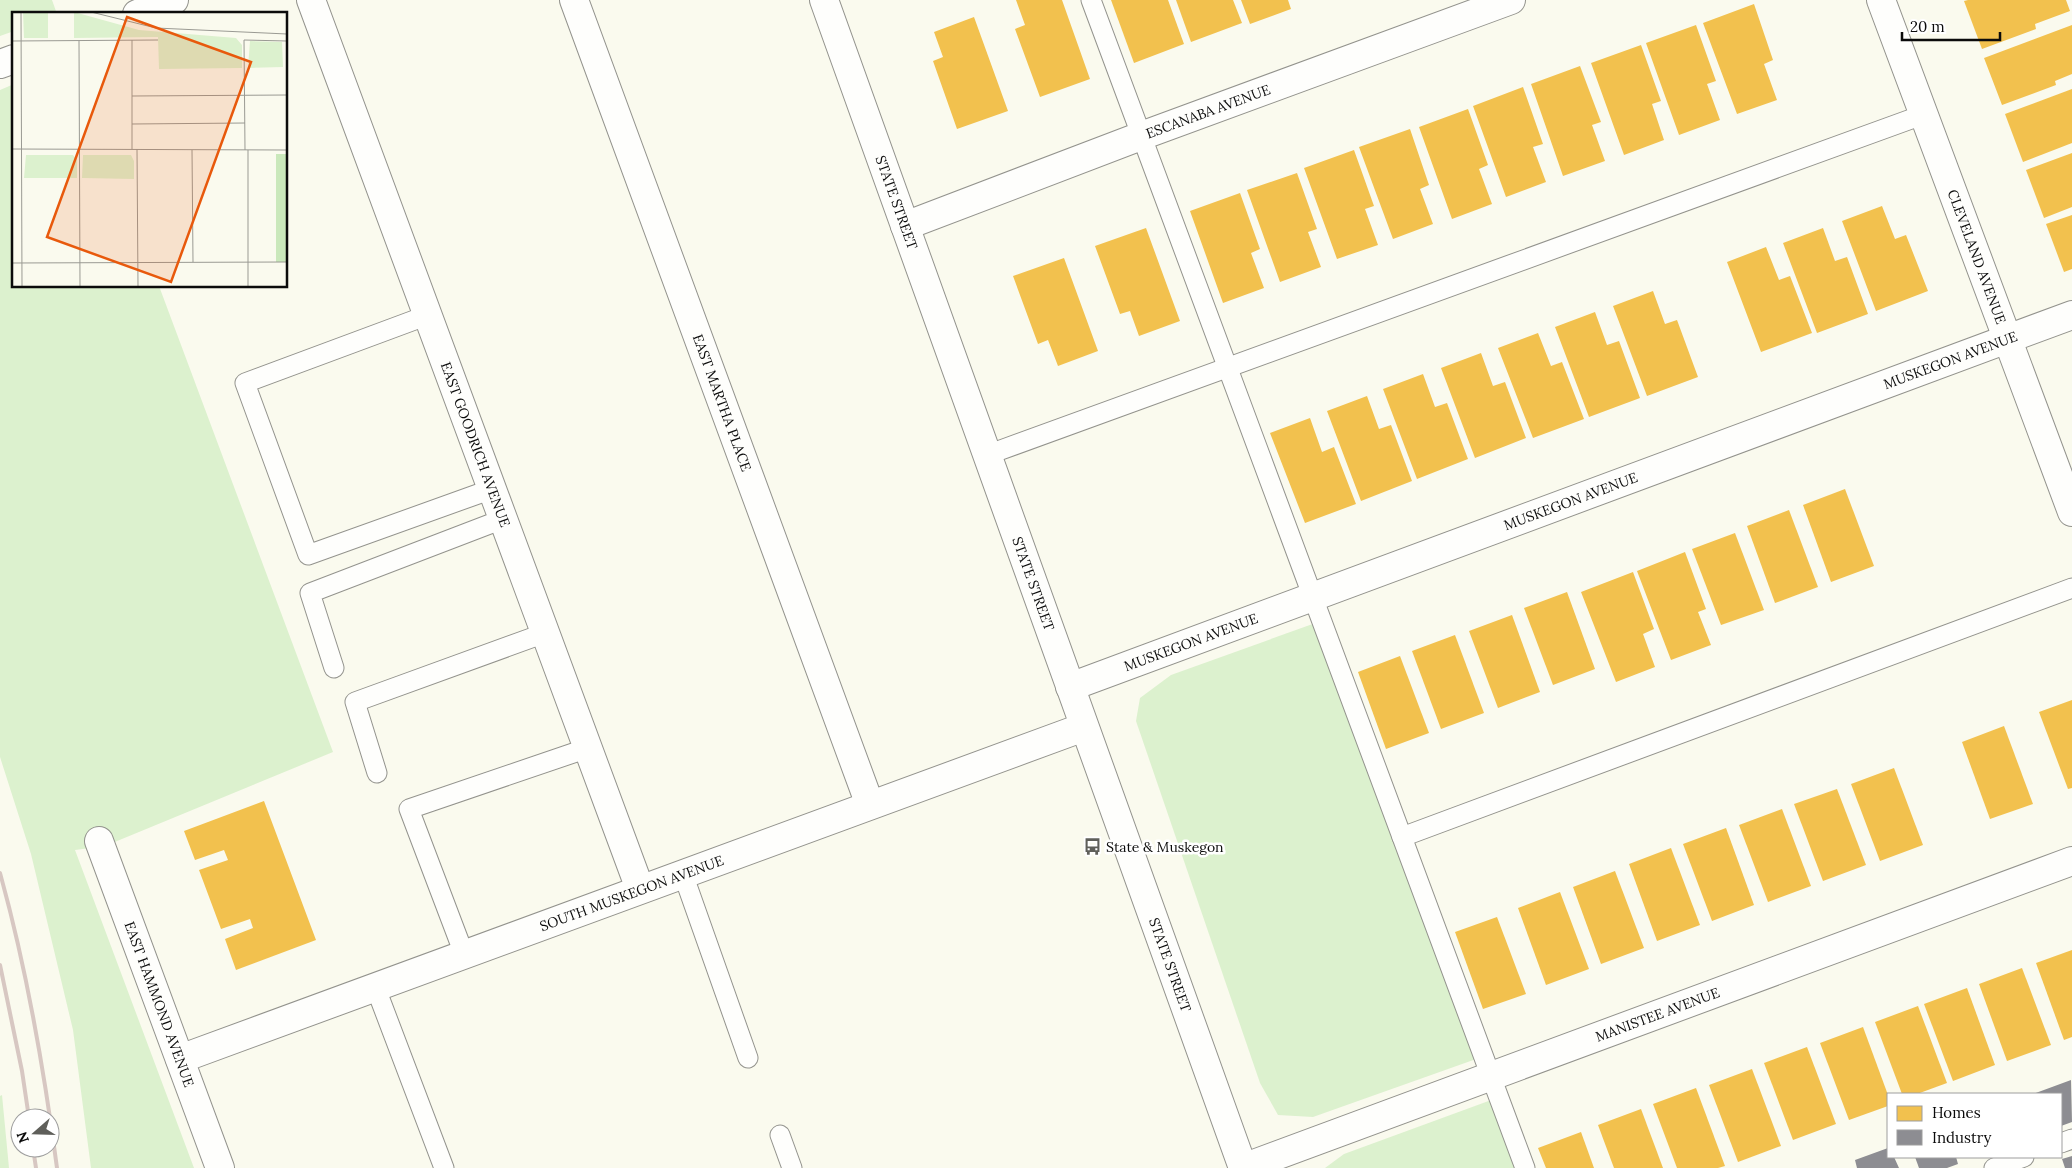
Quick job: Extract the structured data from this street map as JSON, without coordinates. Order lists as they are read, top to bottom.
{
  "streets": {
    "street": [
      "ESCANABA AVENUE",
      "STATE STREET",
      "CLEVELAND AVENUE",
      "MUSKEGON AVENUE",
      "EAST MARTHA PLACE",
      "EAST GOODRICH AVENUE",
      "SOUTH MUSKEGON AVENUE",
      "EAST HAMMOND AVENUE",
      "MANISTEE AVENUE"
    ]
  },
  "crossings": [
    ["ESCANABA AVENUE", "STATE STREET"],
    ["STATE STREET", "MUSKEGON AVENUE"],
    ["STATE STREET", "SOUTH MUSKEGON AVENUE"],
    ["STATE STREET", "MANISTEE AVENUE"],
    ["CLEVELAND AVENUE", "MUSKEGON AVENUE"],
    ["EAST MARTHA PLACE", "SOUTH MUSKEGON AVENUE"],
    ["EAST GOODRICH AVENUE", "SOUTH MUSKEGON AVENUE"],
    ["SOUTH MUSKEGON AVENUE", "EAST HAMMOND AVENUE"]
  ],
  "places": {
    "bus stop": ["State & Muskegon"]
  },
  "legend": ["Homes", "Industry"],
  "scale_bar": "20 m",
  "north": "left"
}
